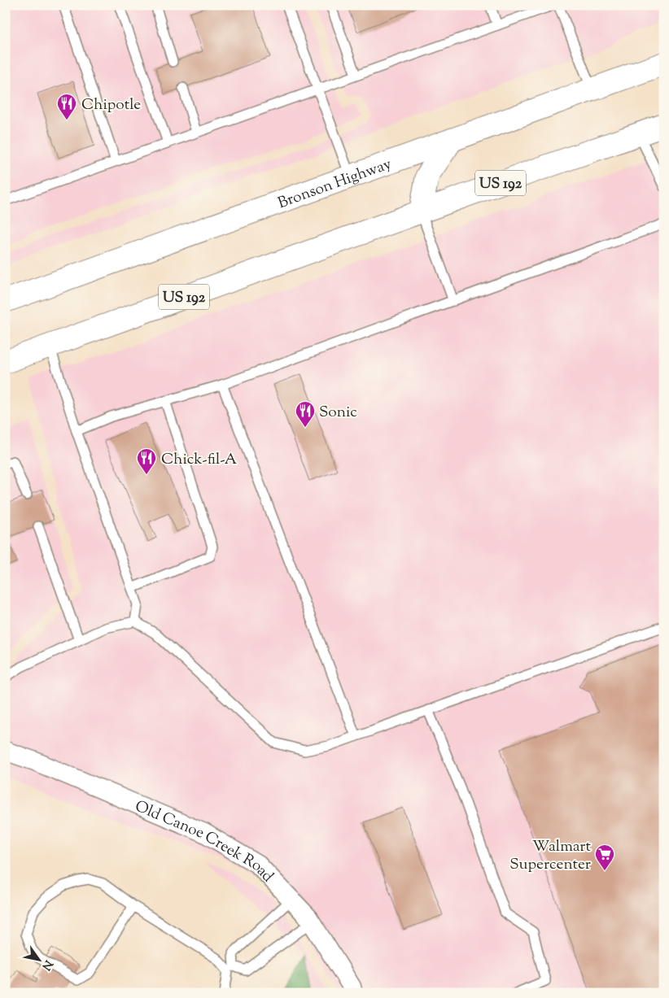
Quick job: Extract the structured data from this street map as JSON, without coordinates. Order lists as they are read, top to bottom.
{
  "streets": {
    "highway": ["Bronson Highway", "US 192"],
    "street": ["Old Canoe Creek Road"]
  },
  "places": {
    "restaurant": ["Chipotle", "Sonic", "Chick-fil-A"],
    "supermarket": ["Walmart Supercenter"]
  },
  "north": "bottom right"
}
